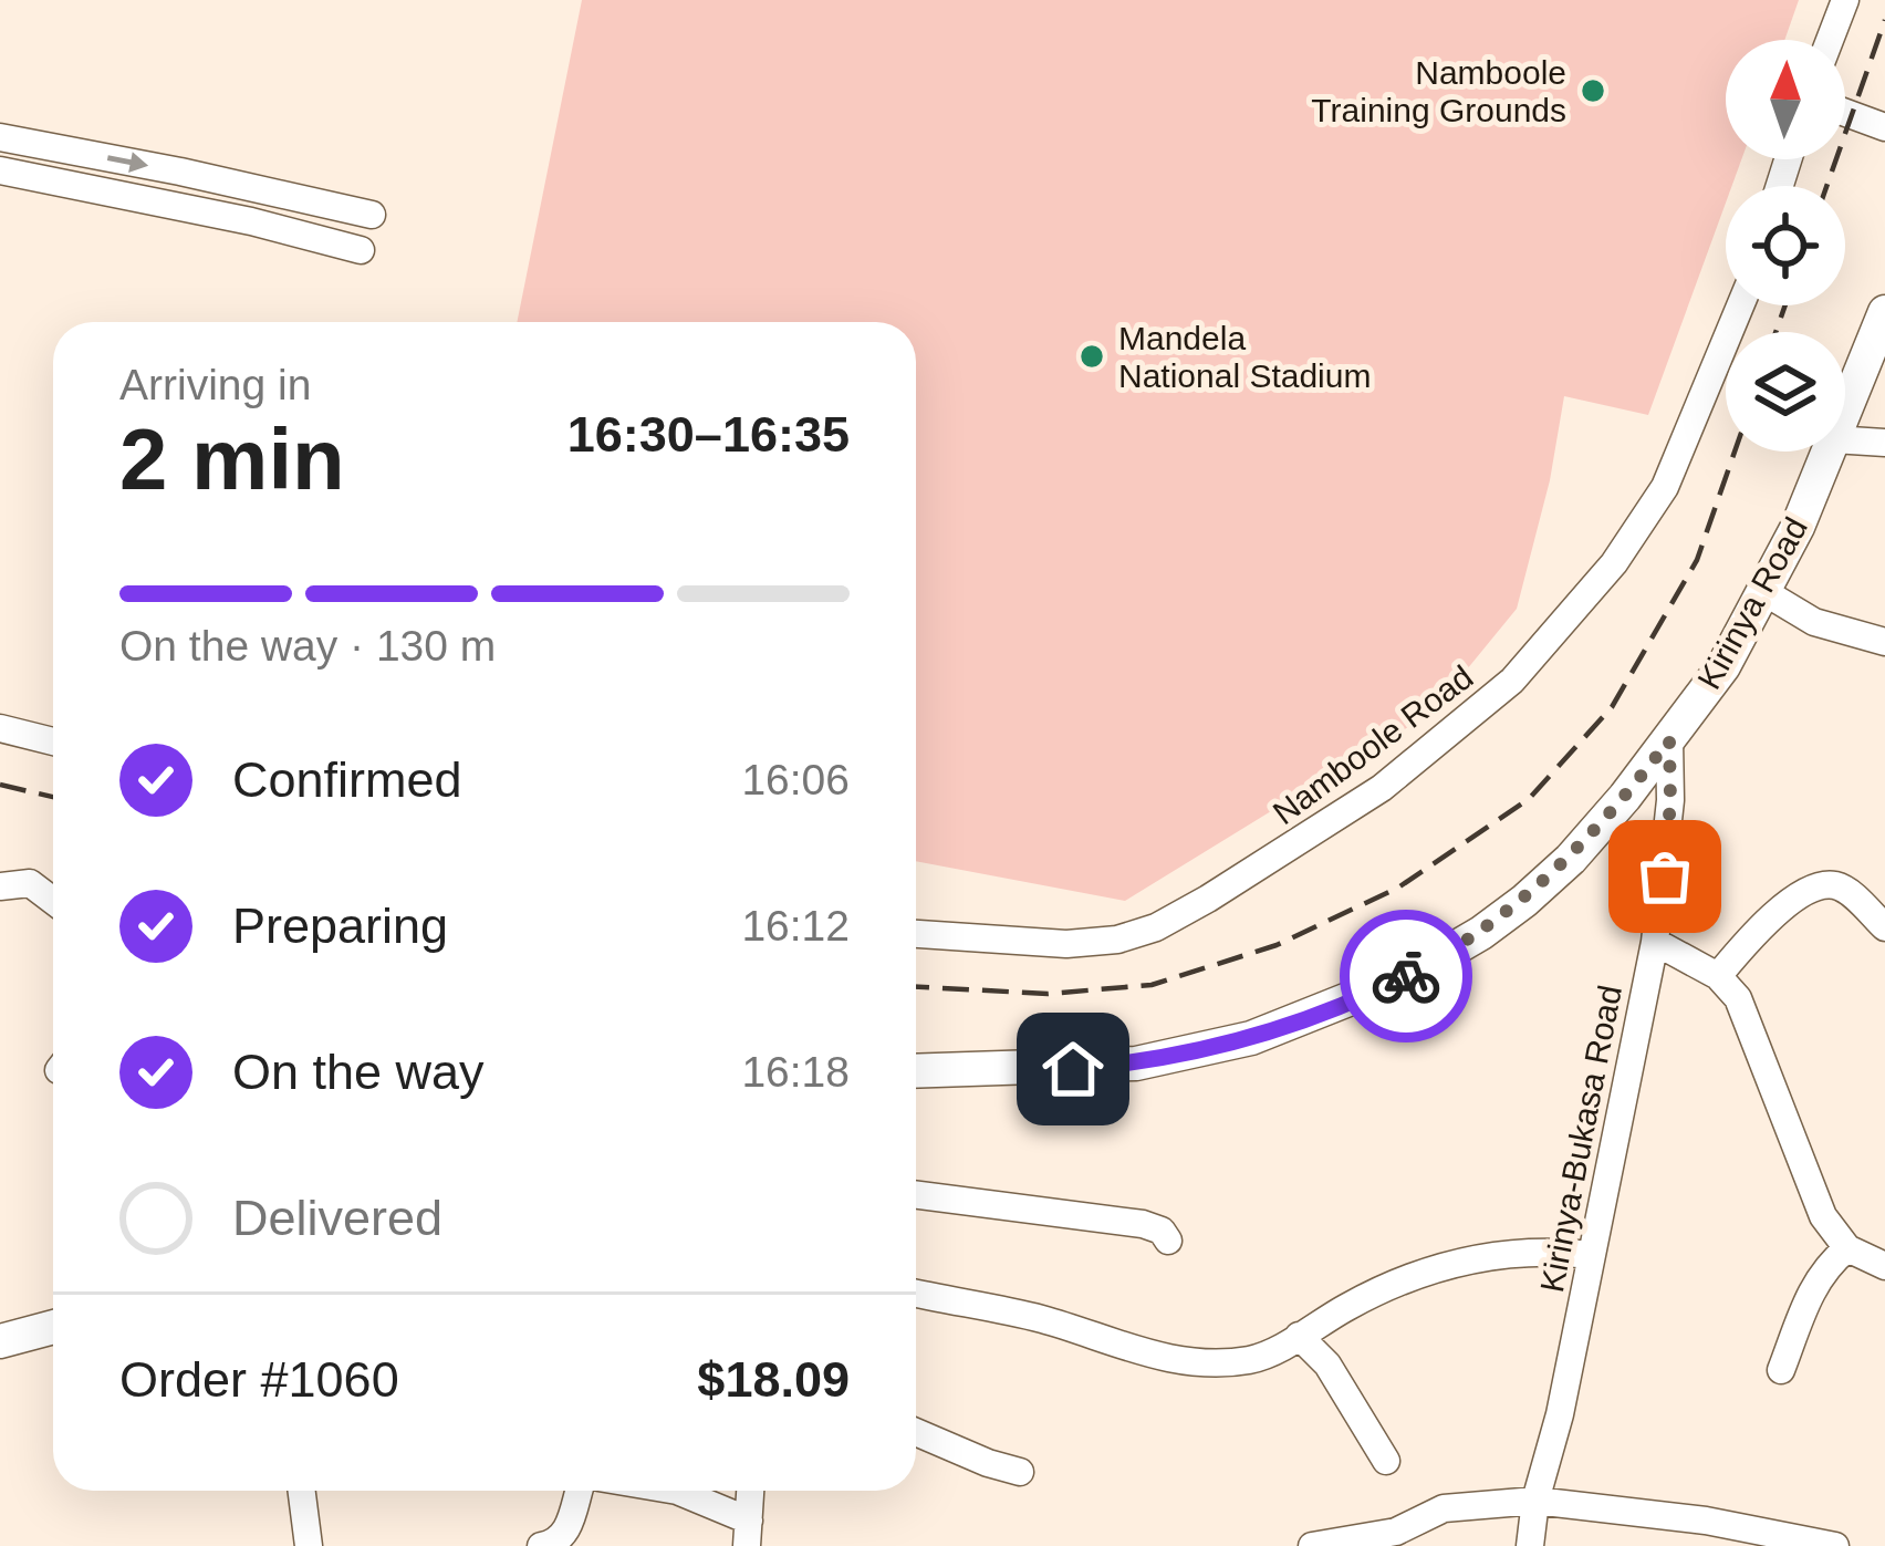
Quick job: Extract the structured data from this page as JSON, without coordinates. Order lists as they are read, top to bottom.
{
  "streets": {
    "main road": ["Kirinya Road"],
    "street": ["Namboole Road", "Kirinya-Bukasa Road"]
  },
  "crossings": [
    ["Kirinya Road", "Kirinya-Bukasa Road"]
  ],
  "places": ["Namboole Training Grounds", "Mandela National Stadium"],
  "north": "top",
  "page": {
    "heading": ["2 min", "Arriving in", "16:30–16:35"],
    "panel": ["Order #1060", "$18.09"],
    "bar": "On the way · 130 m",
    "list": [
      ["Confirmed", "16:06"],
      ["Preparing", "16:12"],
      ["On the way", "16:18"],
      "Delivered"
    ]
  }
}
